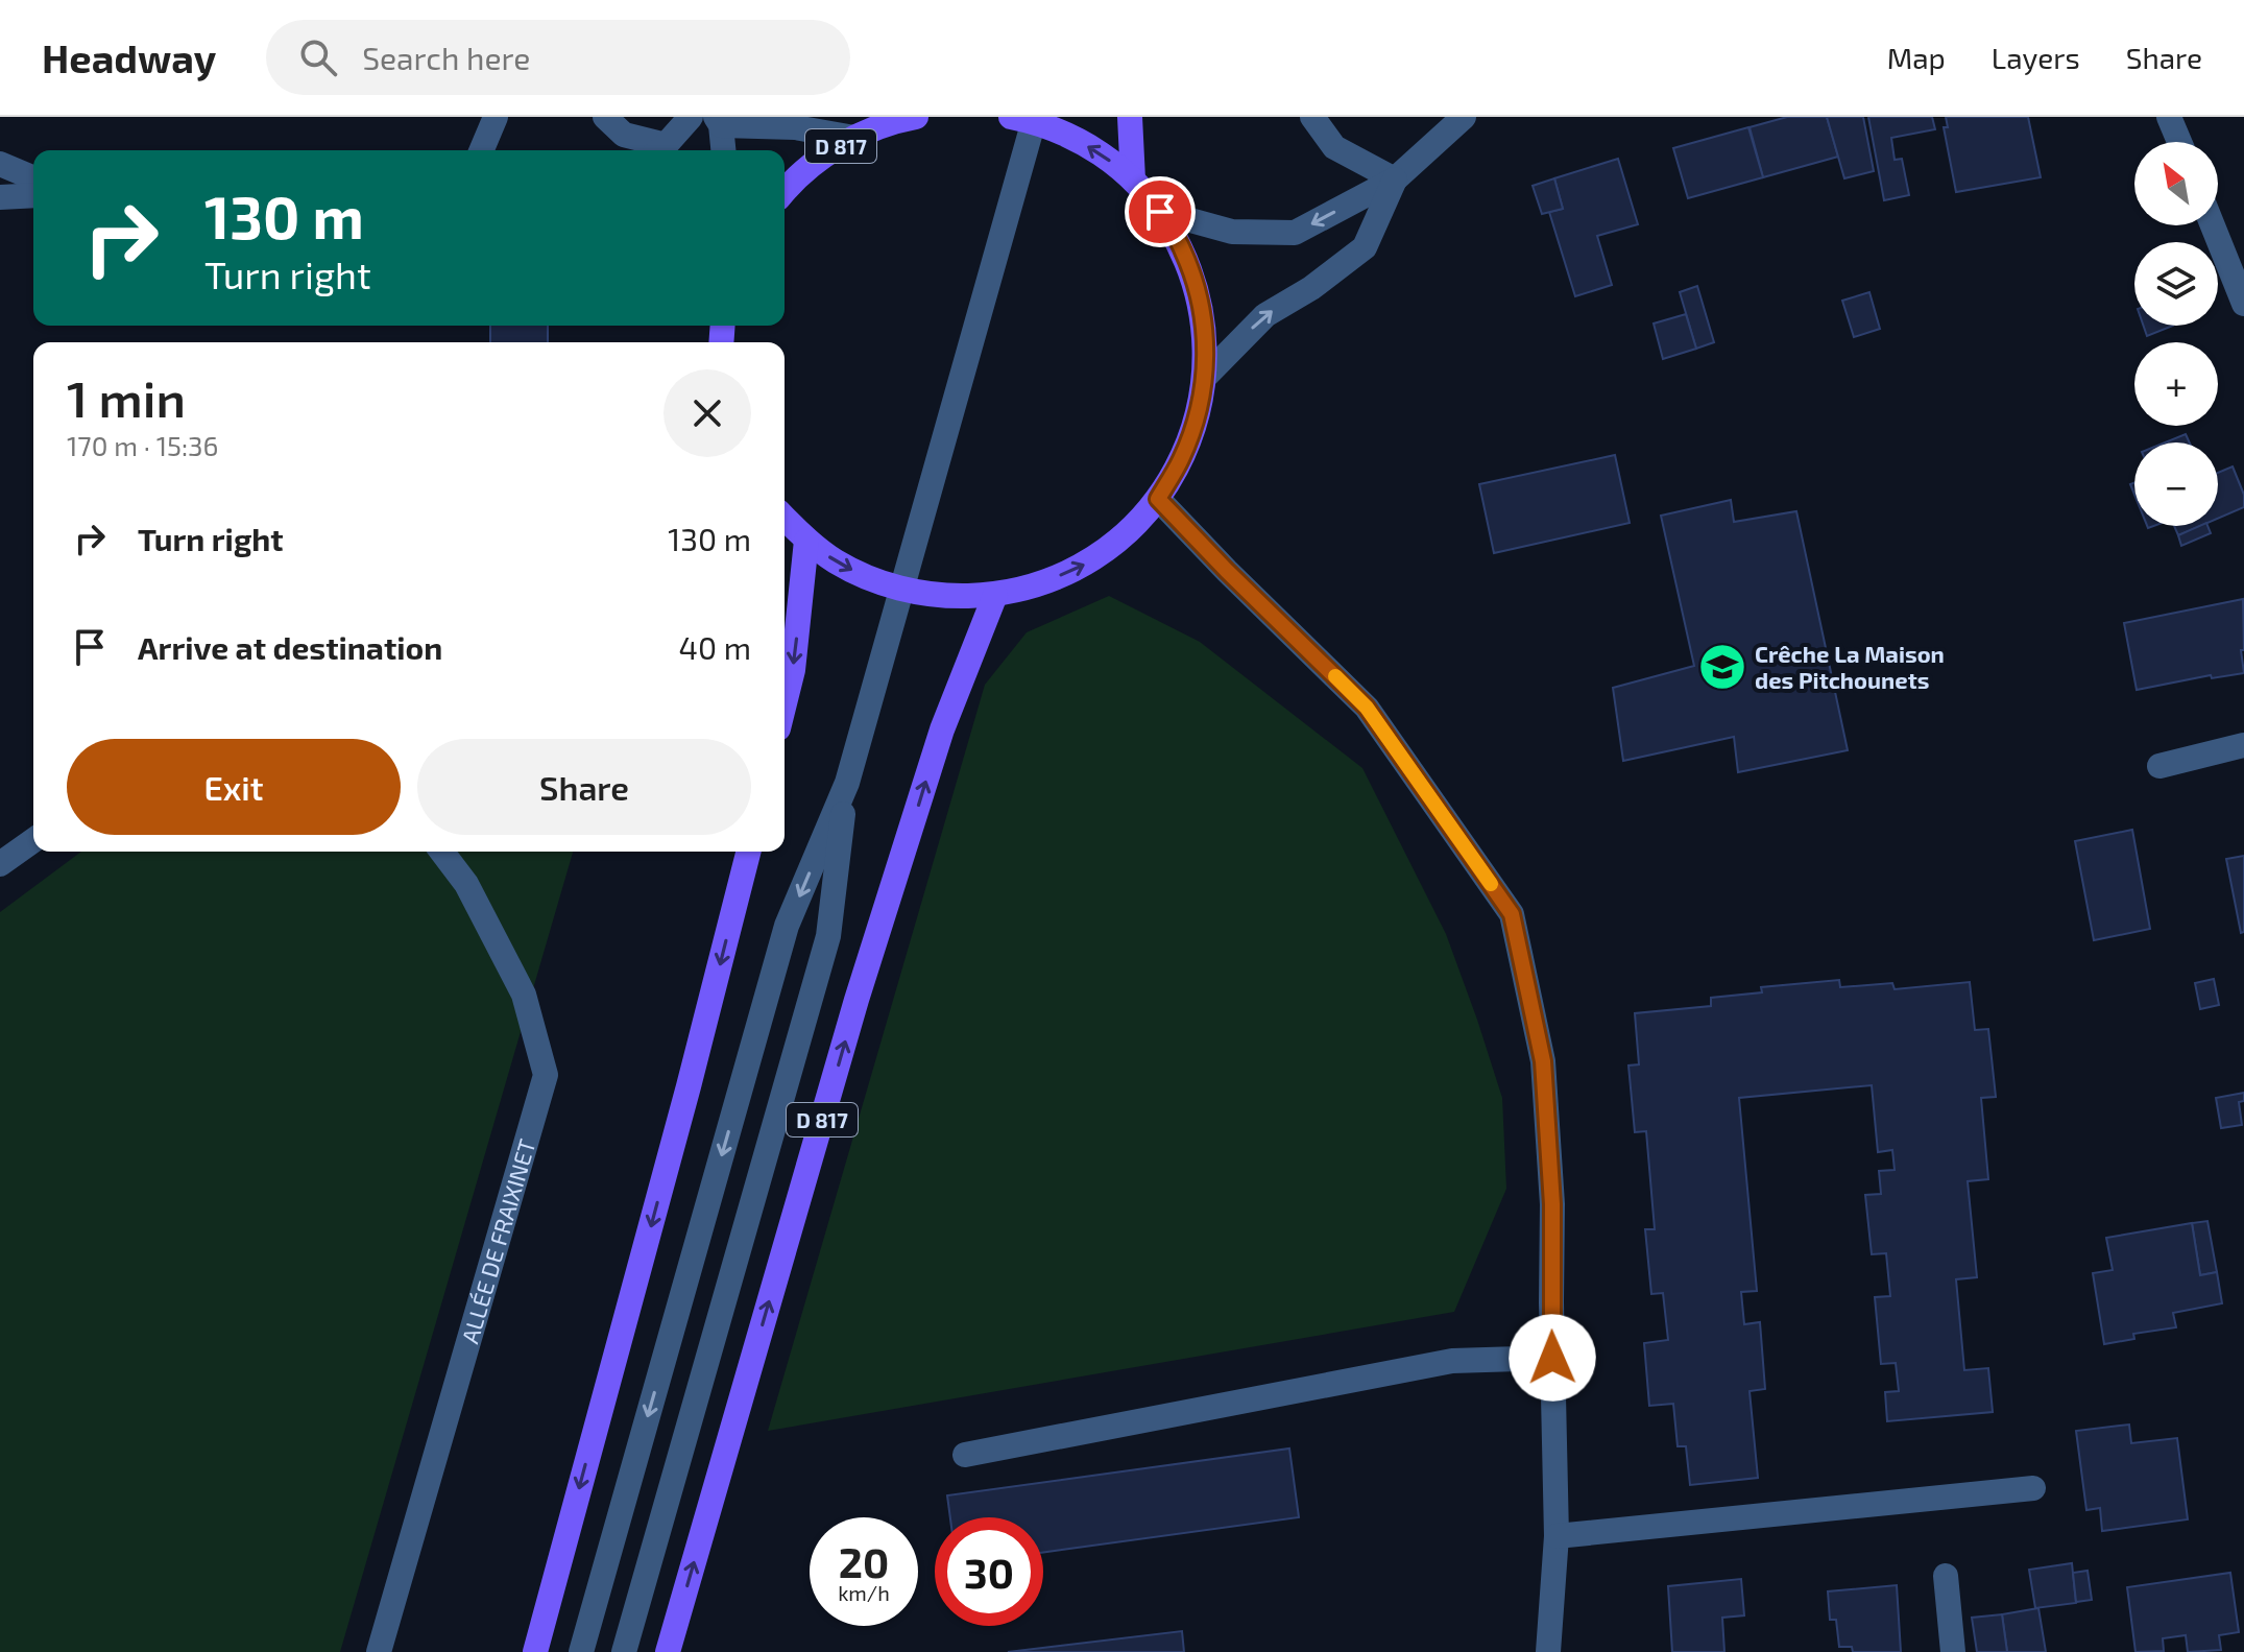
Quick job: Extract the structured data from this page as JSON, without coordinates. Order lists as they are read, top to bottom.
{
  "streets": {
    "main road": ["D 817"],
    "street": ["ALLÉE DE FRAIXINET"]
  },
  "places": {
    "school or university": ["Crêche La Maison des Pitchounets"]
  },
  "north": "top left",
  "page": {
    "header": "Headway",
    "search": "Search here",
    "nav": ["Map", "Layers", "Share"],
    "map_buttons": ["+", "−"],
    "turn": ["130 m", "Turn right"],
    "heading": ["1 min", "170 m · 15:36"],
    "list": [
      {
        "name": "Turn right",
        "value": "130 m"
      },
      {
        "name": "Arrive at destination",
        "value": "40 m"
      }
    ],
    "buttons": ["Exit", "Share"],
    "speed": "20 km/h",
    "limit": "30"
  }
}
